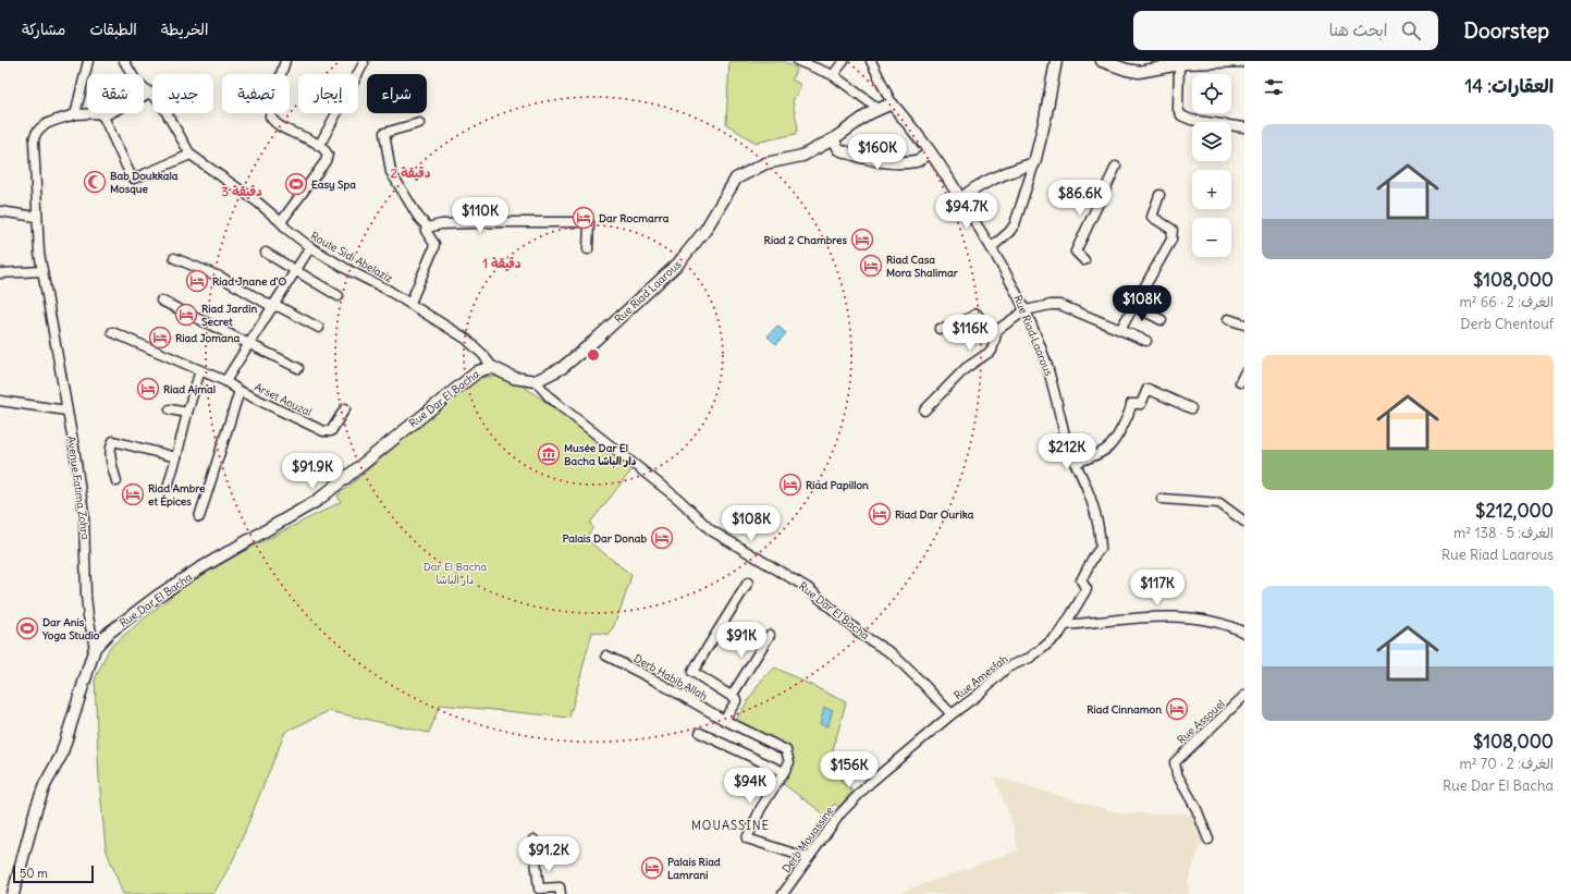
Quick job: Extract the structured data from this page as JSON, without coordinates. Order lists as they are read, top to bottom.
{
  "streets": {
    "street": [
      "Route Sidi Abelaziz",
      "Rue Riad Laarous",
      "Rue Dar El Bacha",
      "Arset Aouzal",
      "Avenue Fatima Zohra",
      "Derb Habib Allah",
      "Rue Amesfah",
      "Rue Assouel",
      "Derb Mouassine"
    ]
  },
  "crossings": [
    ["Route Sidi Abelaziz", "Rue Dar El Bacha"],
    ["Rue Riad Laarous", "Rue Dar El Bacha"],
    ["Rue Riad Laarous", "Rue Amesfah"],
    ["Rue Dar El Bacha", "Avenue Fatima Zohra"],
    ["Rue Dar El Bacha", "Rue Amesfah"],
    ["Rue Dar El Bacha", "Derb Mouassine"],
    ["Derb Habib Allah", "Derb Mouassine"],
    ["Rue Amesfah", "Derb Mouassine"]
  ],
  "districts": ["MOUASSINE"],
  "parks": ["Dar El Bacha دار الباشا"],
  "places": {
    "mosque": ["Bab Doukkala Mosque"],
    "sports": ["Easy Spa", "Dar Anis Yoga Studio"],
    "hotel": [
      "Dar Rocmarra",
      "Riad 2 Chambres",
      "Riad Casa Mora Shalimar",
      "Riad Jnane d'O",
      "Riad Jardin Secret",
      "Riad Jomana",
      "Riad Ajmal",
      "Riad Papillon",
      "Riad Ambre et Épices",
      "Riad Dar Ourika",
      "Palais Dar Donab",
      "Riad Cinnamon",
      "Palais Riad Lamrani"
    ],
    "museum": ["Musée Dar El Bacha دار الباشا"]
  },
  "scale_bar": "50 m",
  "page": {
    "header": "Doorstep",
    "search": "ابحث هنا",
    "nav": ["الخريطة", "الطبقات", "مشاركة"],
    "heading": "العقارات: 14",
    "map_buttons": ["+", "−"],
    "chip": [
      "شراء",
      "إيجار",
      "تصفية",
      "جديد",
      "شقة"
    ],
    "list": [
      {
        "name": "$108,000",
        "note": "الغرف: 2 · 66 m² · Derb Chentouf"
      },
      {
        "name": "$212,000",
        "note": "الغرف: 5 · 138 m² · Rue Riad Laarous"
      },
      {
        "name": "$108,000",
        "note": "الغرف: 2 · 70 m² · Rue Dar El Bacha"
      }
    ],
    "price": [
      "$160K",
      "$86.6K",
      "$94.7K",
      "$110K",
      "$108K",
      "$116K",
      "$212K",
      "$91.9K",
      "$108K",
      "$117K",
      "$91K",
      "$156K",
      "$94K",
      "$91.2K"
    ],
    "scale": "50 m"
  },
  "rings": ["2 دقيقة", "3 دقيقة", "1 دقيقة"]
}
